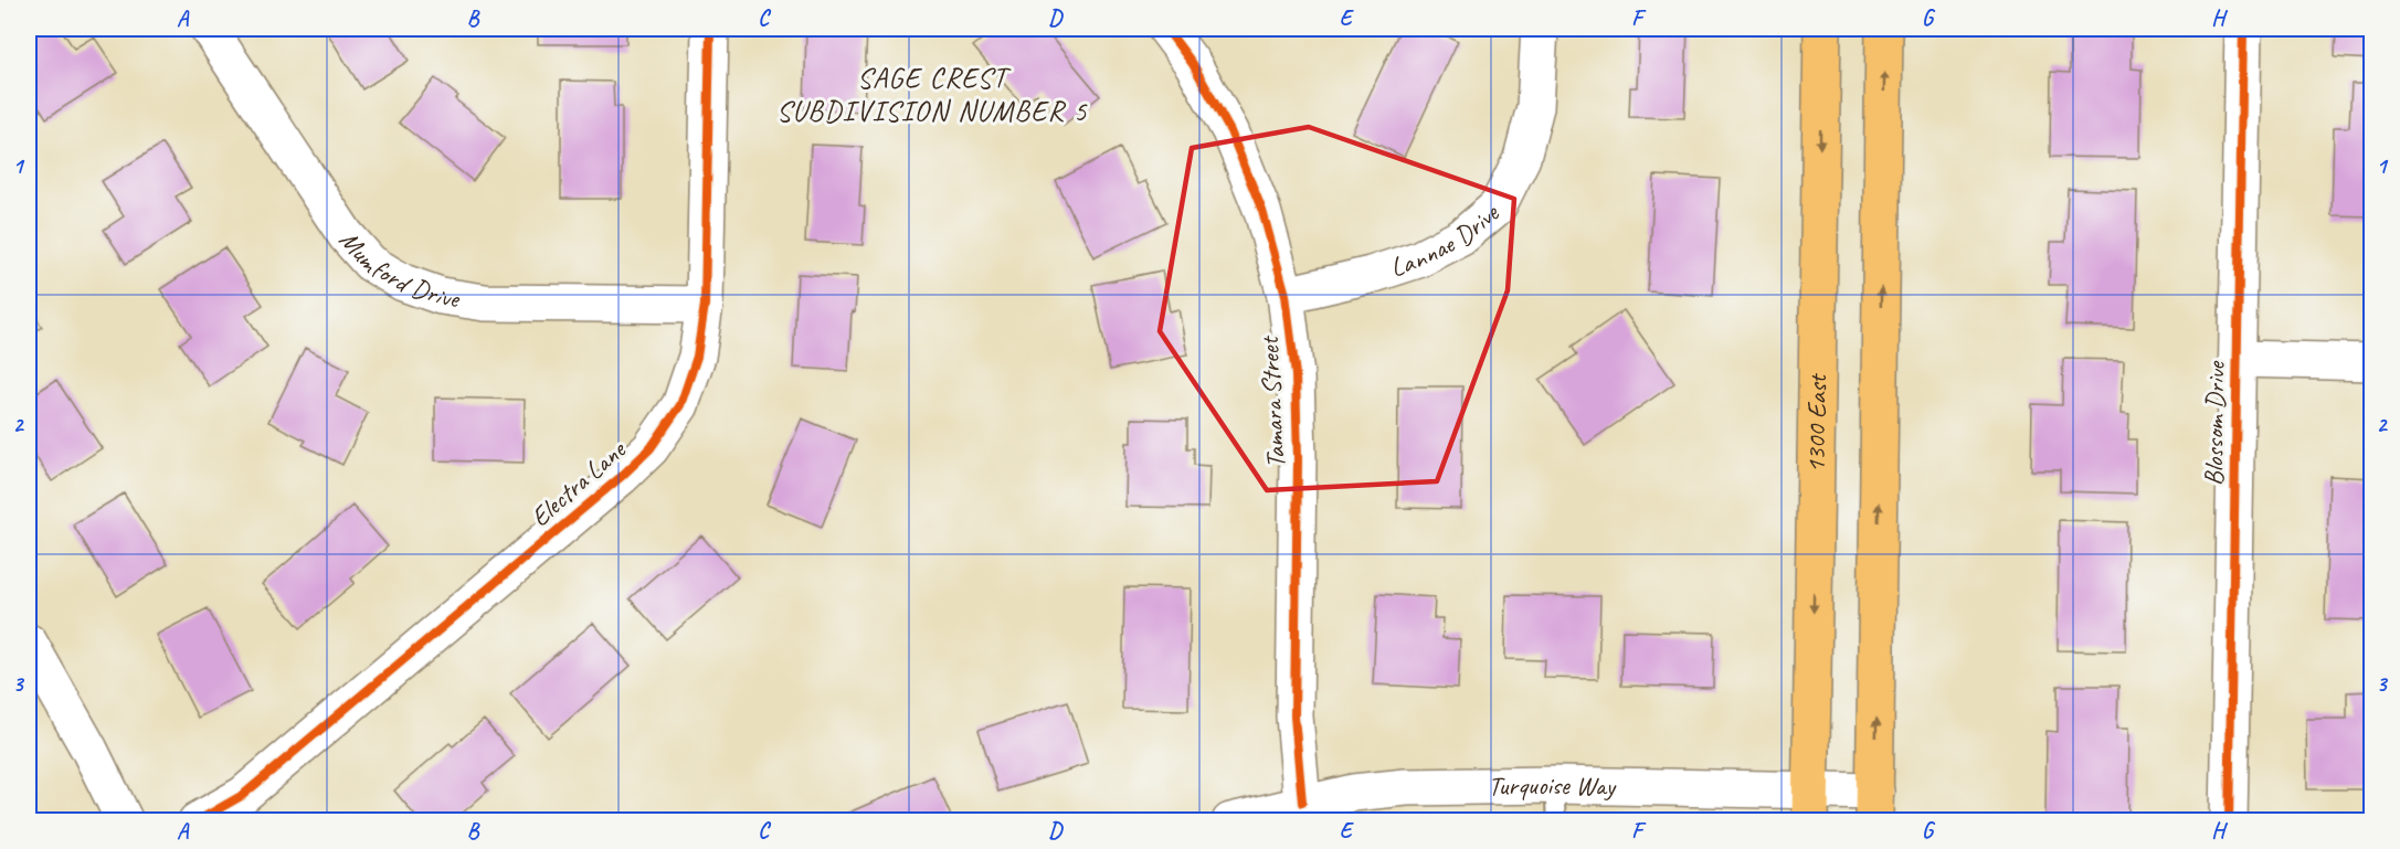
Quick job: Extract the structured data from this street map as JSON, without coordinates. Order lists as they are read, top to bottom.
{
  "streets": {
    "main road": ["1300 East"],
    "street": [
      "Lannae Drive",
      "Mumford Drive",
      "Tamara Street",
      "Blossom Drive",
      "Electra Lane",
      "Turquoise Way"
    ]
  },
  "crossings": [
    ["Lannae Drive", "Tamara Street"],
    ["Mumford Drive", "Electra Lane"],
    ["Tamara Street", "Turquoise Way"],
    ["1300 East", "Turquoise Way"]
  ],
  "districts": ["SAGE CREST SUBDIVISION NUMBER 5"],
  "grid": {
    "columns": [
      "A",
      "B",
      "C",
      "D",
      "E",
      "F",
      "G",
      "H"
    ],
    "rows": ["1", "2", "3"]
  }
}
